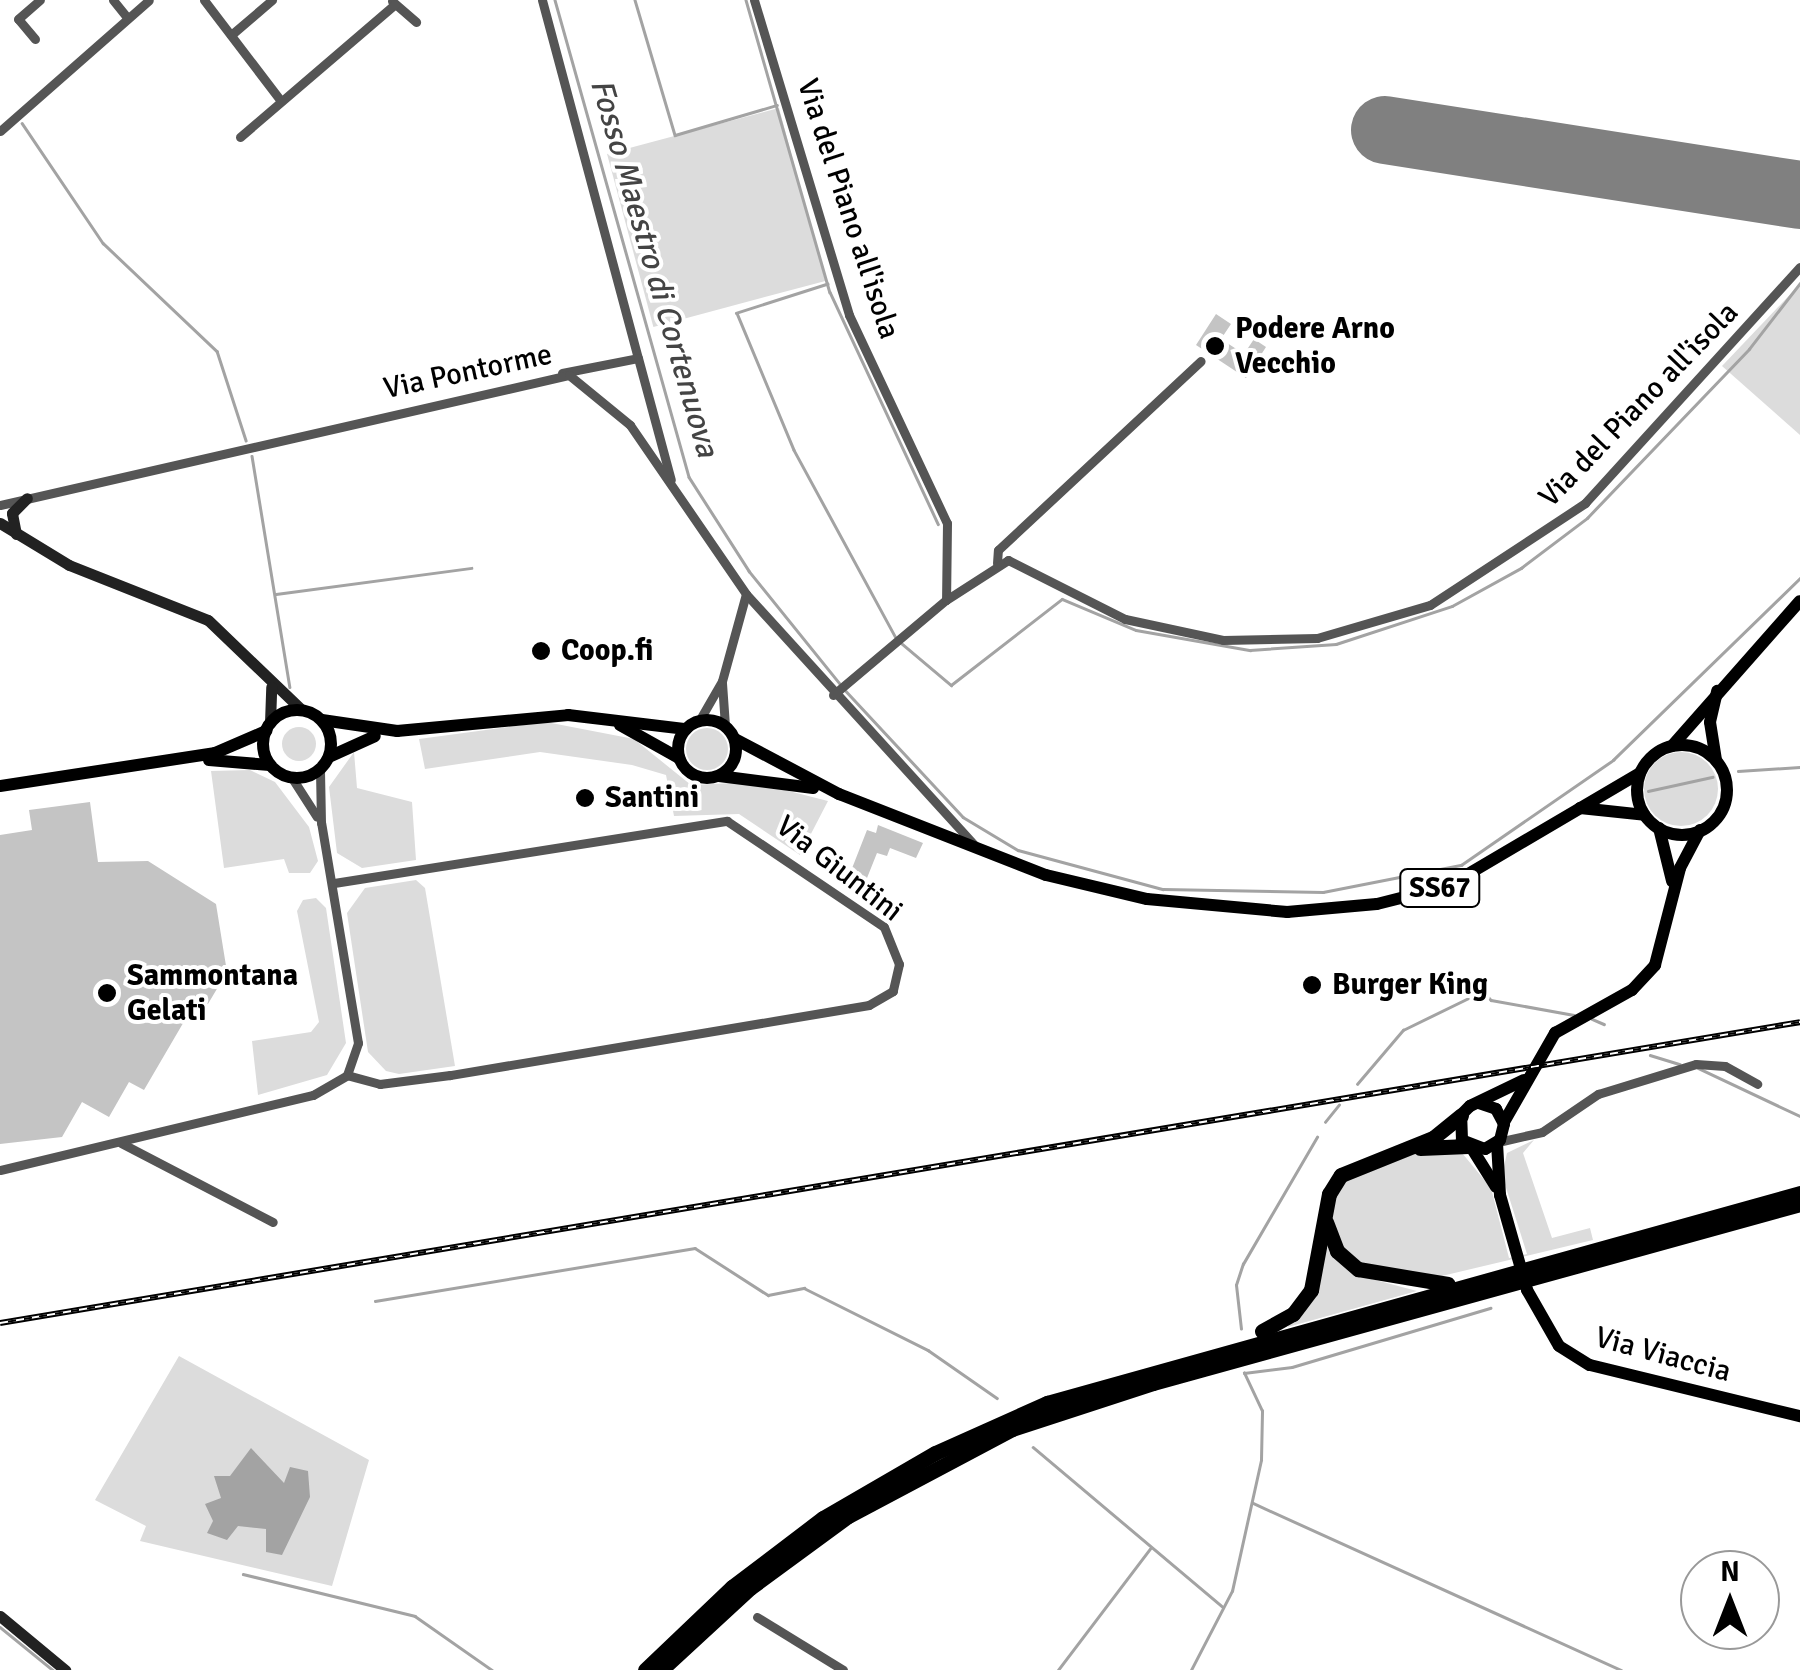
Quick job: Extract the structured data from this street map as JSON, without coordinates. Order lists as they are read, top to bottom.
{
  "streets": {
    "main road": ["SS67", "Via Viaccia"],
    "street": ["Via del Piano all'isola", "Via Pontorme", "Via Giuntini"]
  },
  "crossings": [
    ["Via Pontorme", "SS67"]
  ],
  "water": ["Fosso Maestro di Cortenuova"],
  "places": [
    "Podere Arno Vecchio",
    "Coop.fi",
    "Santini",
    "Burger King",
    "Sammontana Gelati"
  ],
  "north": "top"
}
